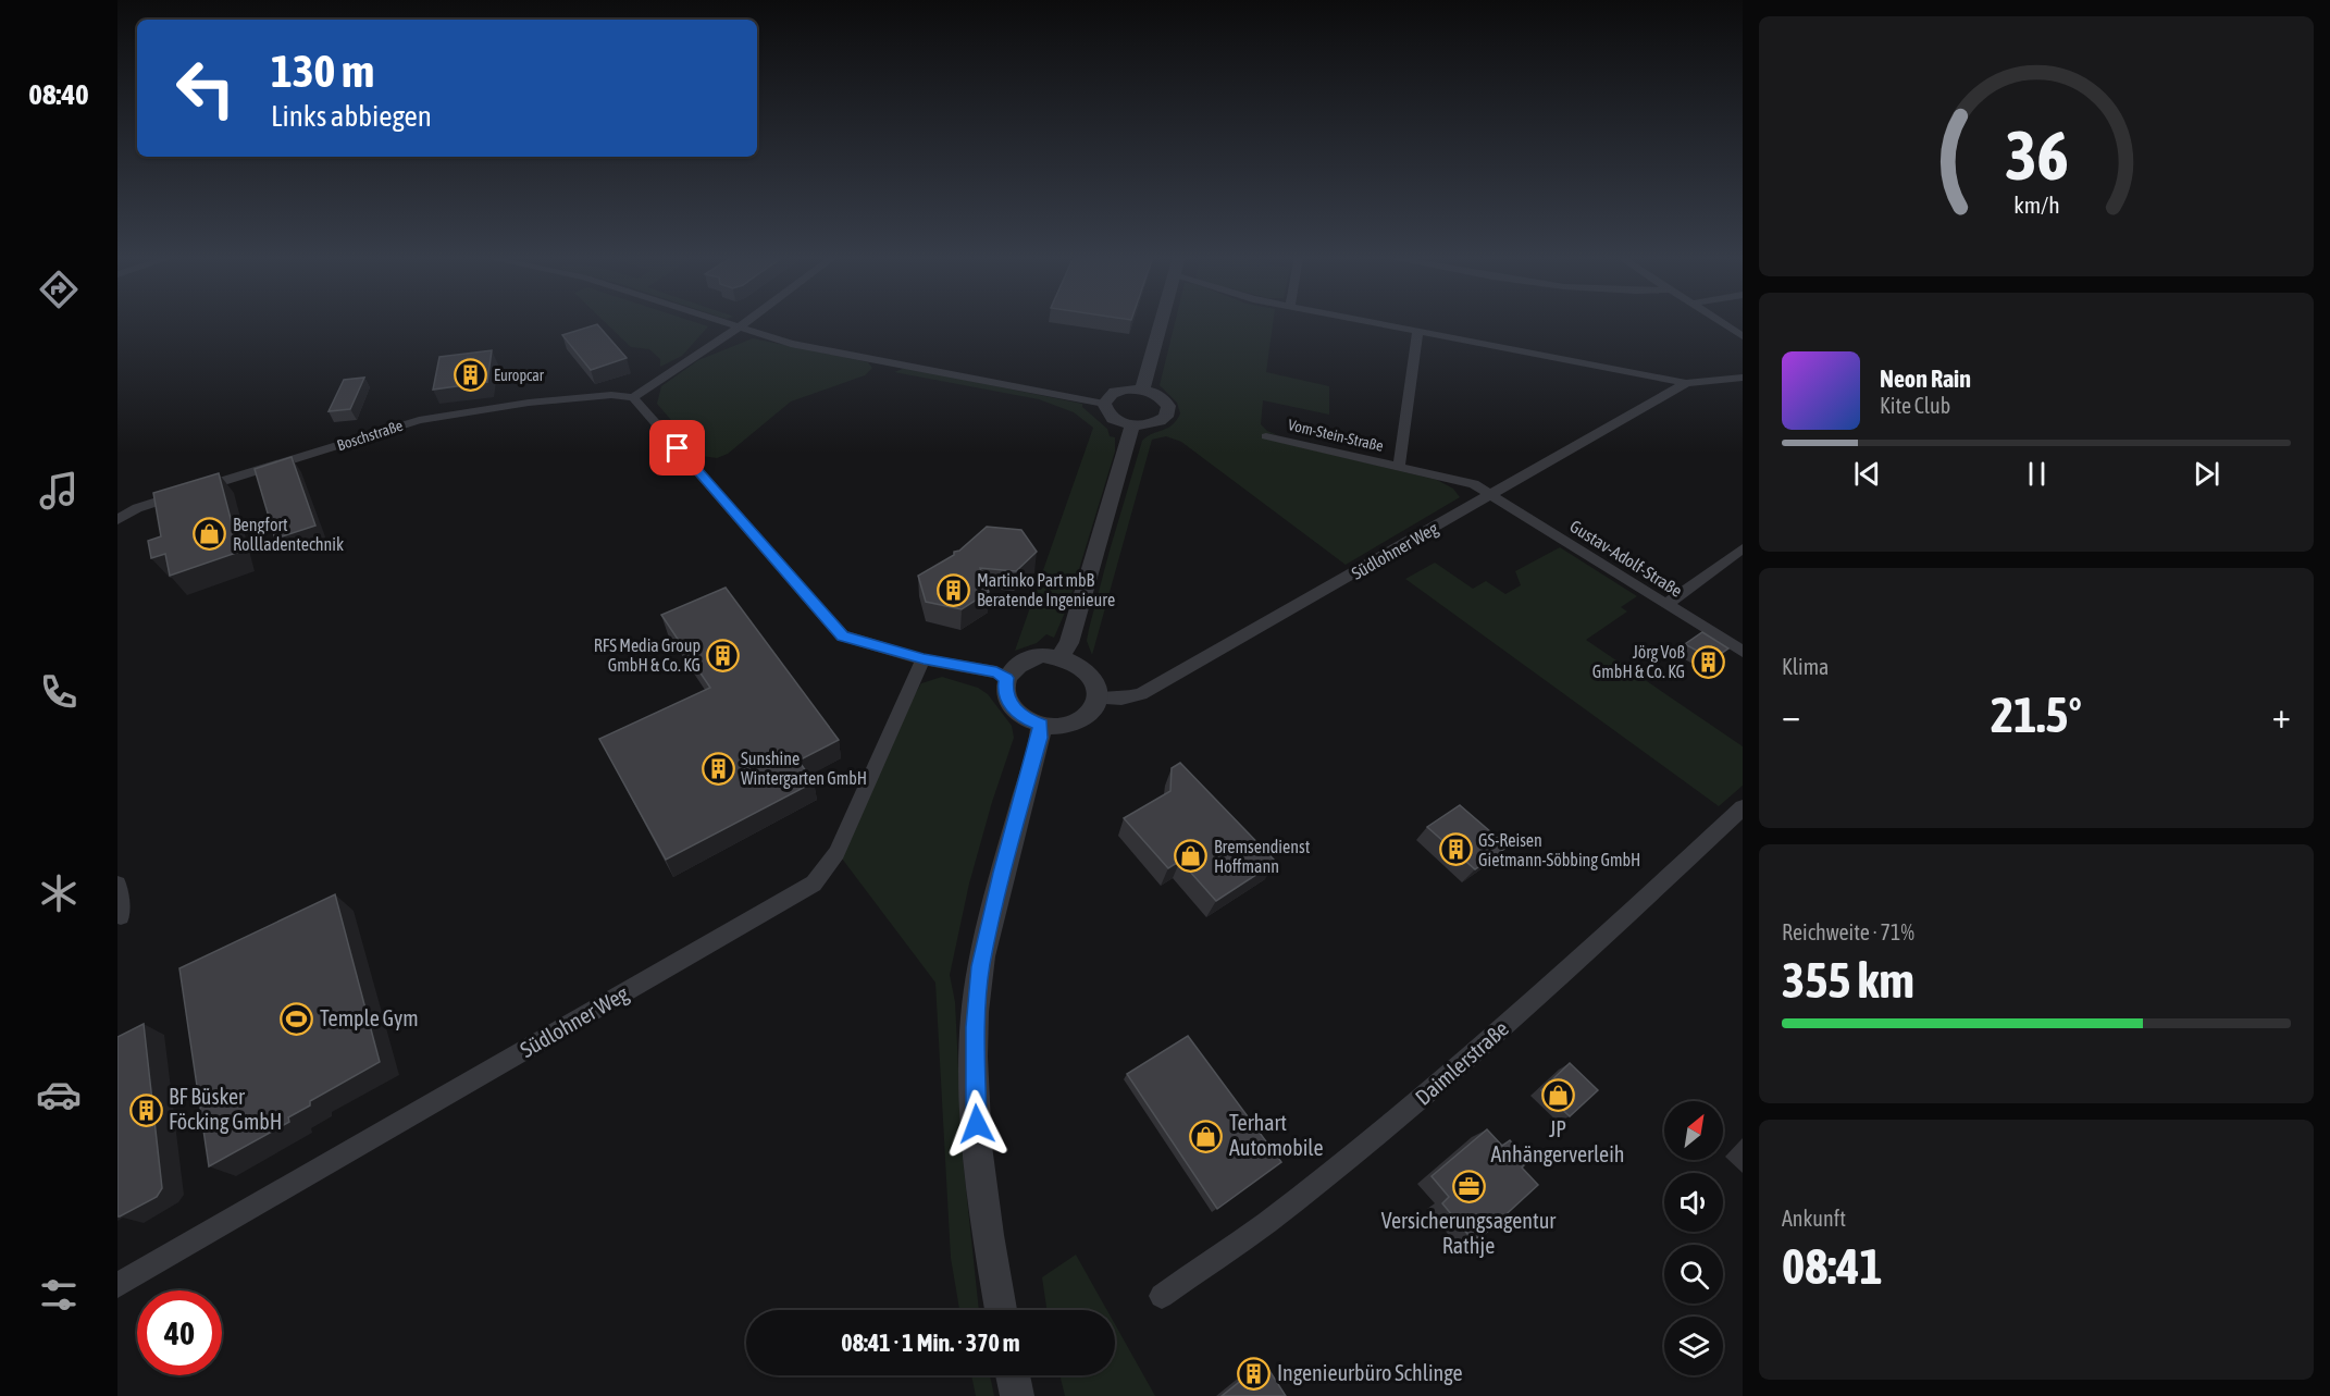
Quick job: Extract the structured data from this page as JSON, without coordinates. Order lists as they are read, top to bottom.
{
  "streets": {
    "street": [
      "Boschstraße",
      "Vom-Stein-Straße",
      "Südlohner Weg",
      "Gustav-Adolf-Straße",
      "Daimlerstraße"
    ]
  },
  "crossings": [
    ["Vom-Stein-Straße", "Südlohner Weg"],
    ["Vom-Stein-Straße", "Gustav-Adolf-Straße"],
    ["Südlohner Weg", "Gustav-Adolf-Straße"]
  ],
  "places": {
    "building": [
      "Europcar",
      "Martinko Part mbB Beratende Ingenieure",
      "RFS Media Group GmbH & Co. KG",
      "Jörg Voß GmbH & Co. KG",
      "Sunshine Wintergarten GmbH",
      "GS-Reisen Gietmann-Söbbing GmbH",
      "BF Büsker Föcking GmbH",
      "Ingenieurbüro Schlinge"
    ],
    "shop": [
      "Bengfort Rollladentechnik",
      "Bremsendienst Hoffmann",
      "JP Anhängerverleih",
      "Terhart Automobile"
    ],
    "sports": ["Temple Gym"],
    "office": ["Versicherungsagentur Rathje"]
  },
  "north": "top right",
  "page": {
    "tabs": "08:40",
    "turn": ["130 m", "Links abbiegen"],
    "song": ["Neon Rain", "Kite Club"],
    "tile": [
      "Klima",
      ["Reichweite · 71%", "355 km"],
      ["Ankunft", "08:41"]
    ],
    "heat": ["−", "21.5°", "+"],
    "limit": "40",
    "trip": "08:41 · 1 Min. · 370 m",
    "gauge": ["36", "km/h"]
  }
}
